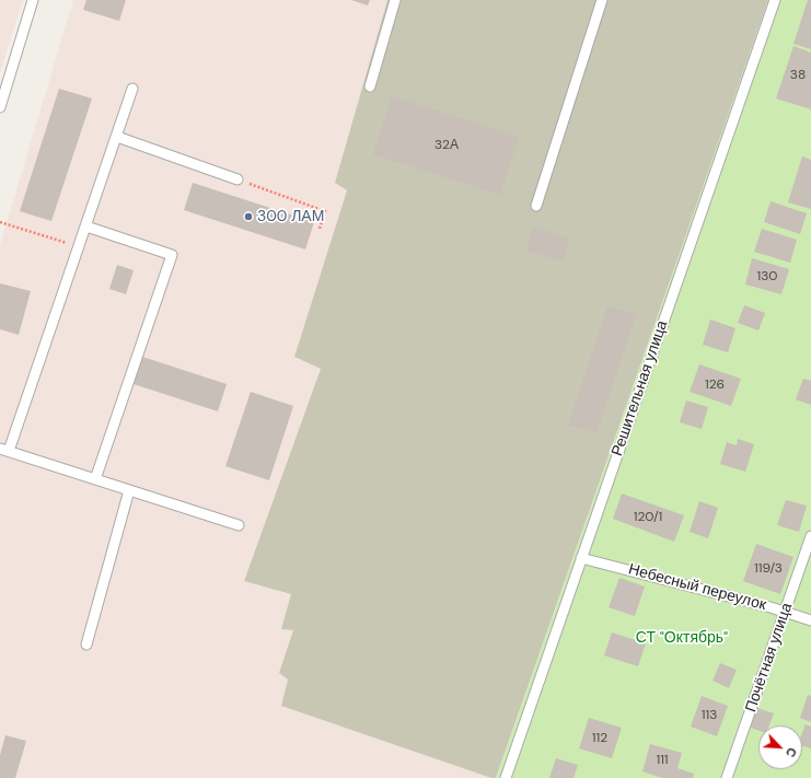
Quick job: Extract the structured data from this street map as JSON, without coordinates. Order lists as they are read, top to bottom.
{
  "streets": {
    "lane": ["Решительная улица", "Небесный переулок", "Почётная улица"]
  },
  "crossings": [
    ["Решительная улица", "Небесный переулок"],
    ["Небесный переулок", "Почётная улица"]
  ],
  "parks": ["СТ \"Октябрь\""],
  "places": ["300 ЛАМ"],
  "house_numbers": [
    "38",
    "32А",
    "130",
    "126",
    "120/1",
    "119/3",
    "113",
    "112",
    "111"
  ],
  "north": "bottom right"
}
